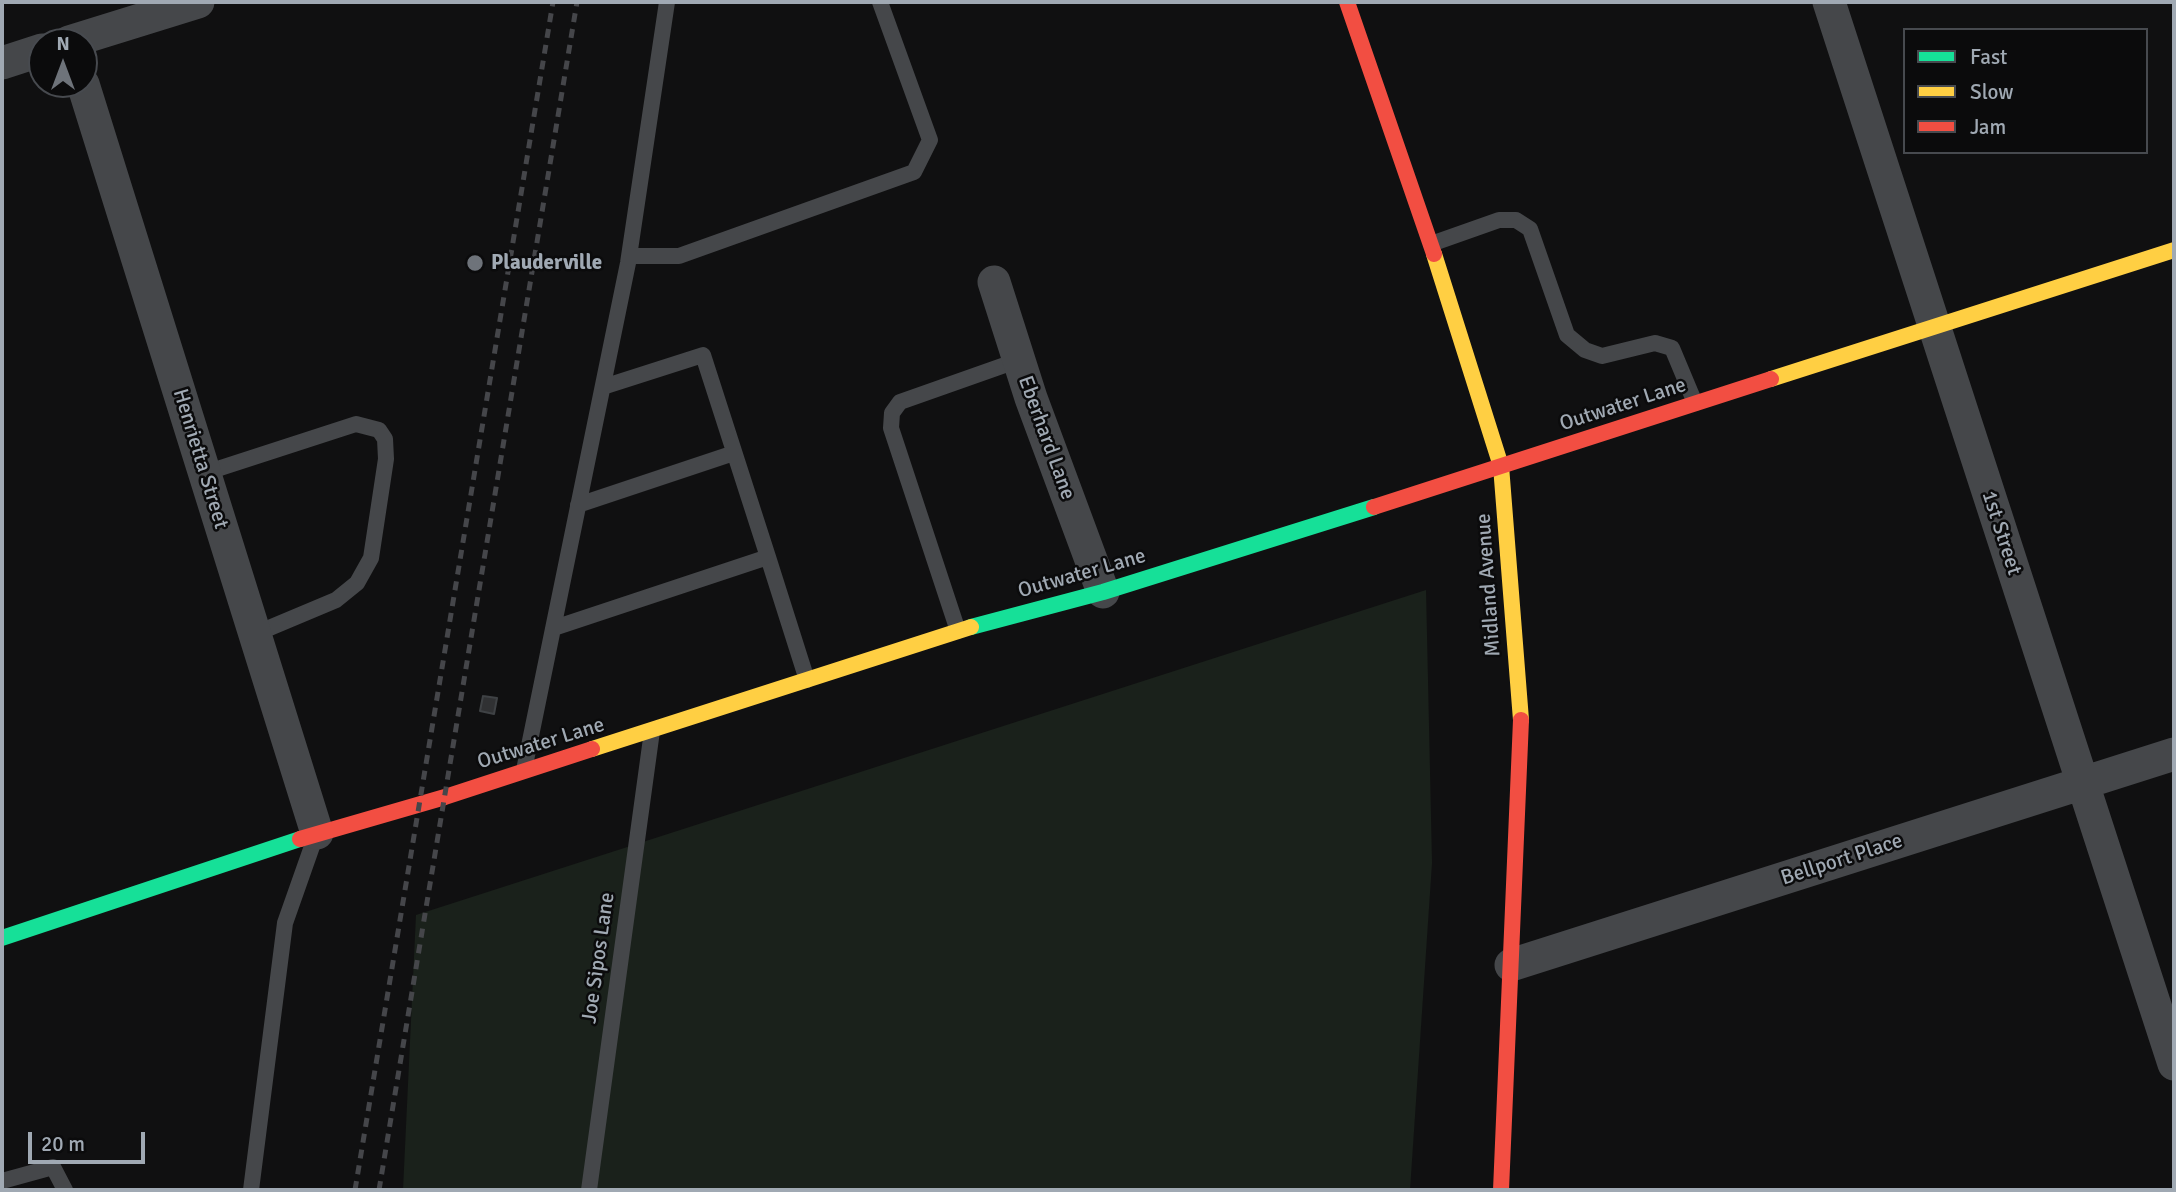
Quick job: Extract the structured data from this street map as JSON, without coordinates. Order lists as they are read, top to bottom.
{
  "streets": {
    "street": [
      "Outwater Lane",
      "Eberhard Lane",
      "Henrietta Street",
      "1st Street",
      "Midland Avenue",
      "Bellport Place"
    ],
    "lane": ["Joe Sipos Lane"]
  },
  "crossings": [
    ["Outwater Lane", "Eberhard Lane"],
    ["Outwater Lane", "Henrietta Street"],
    ["Outwater Lane", "1st Street"],
    ["Outwater Lane", "Midland Avenue"],
    ["Outwater Lane", "Joe Sipos Lane"],
    ["1st Street", "Bellport Place"],
    ["Midland Avenue", "Bellport Place"]
  ],
  "places": ["Plauderville"],
  "legend": ["Fast", "Slow", "Jam"],
  "scale_bar": "20 m",
  "north": "top"
}
